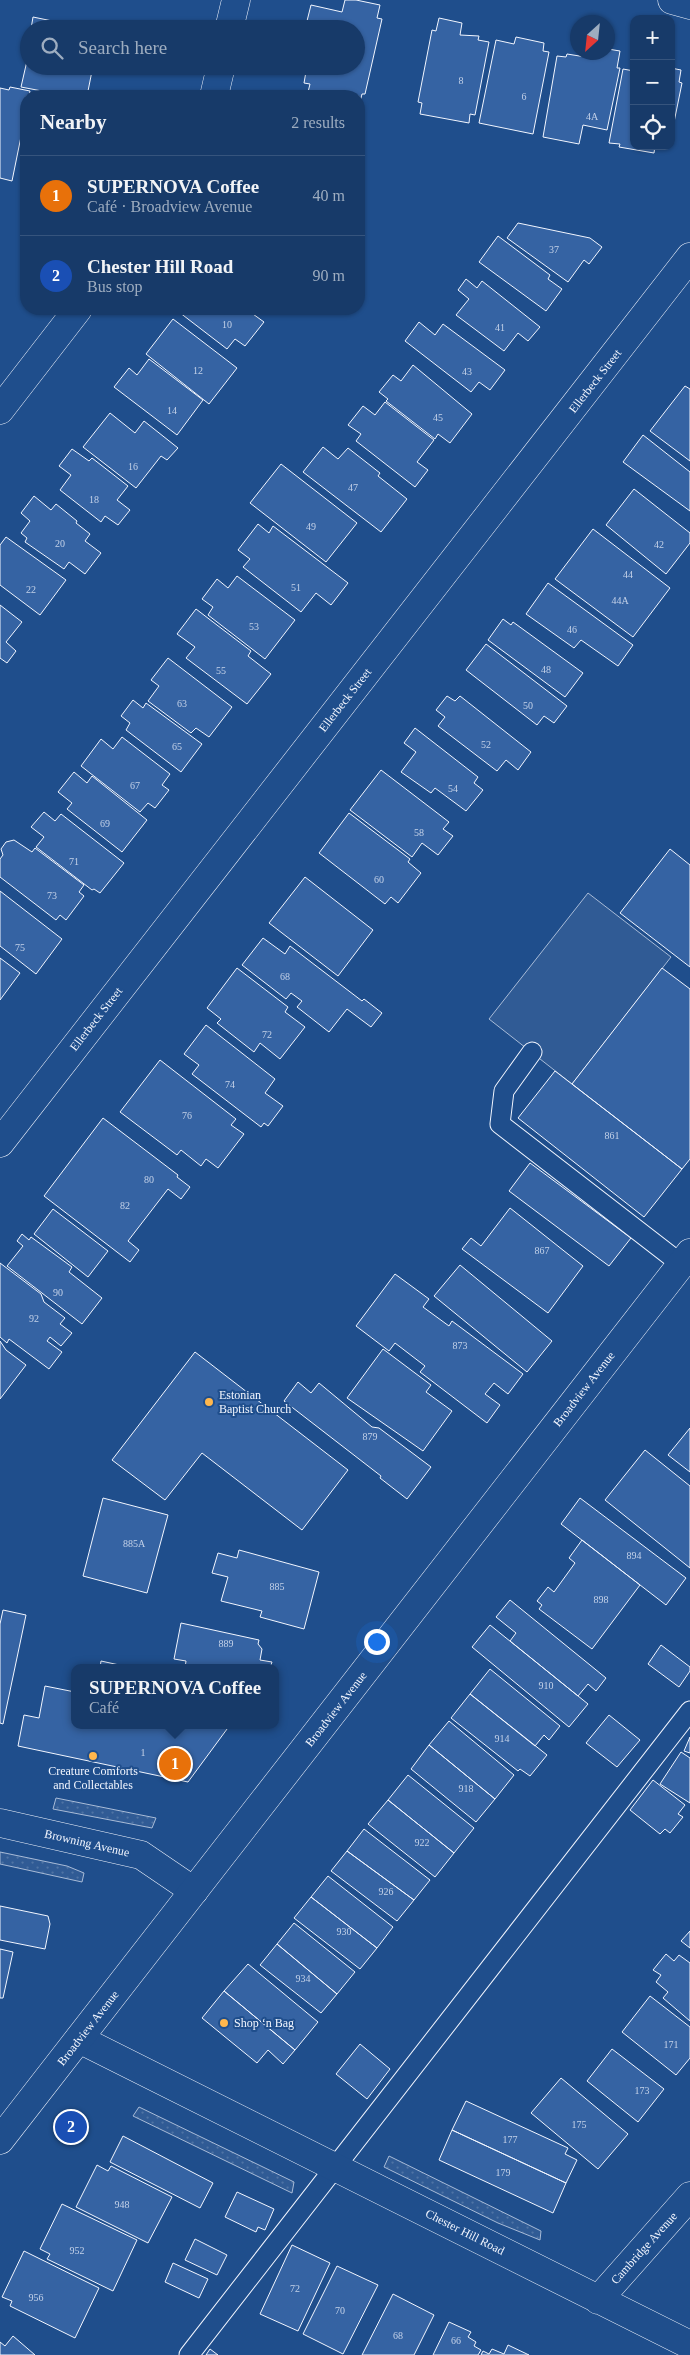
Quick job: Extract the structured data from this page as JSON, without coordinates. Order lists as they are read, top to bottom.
{
  "streets": {
    "street": [
      "Ellerbeck Street",
      "Broadview Avenue",
      "Browning Avenue",
      "Chester Hill Road",
      "Cambridge Avenue"
    ]
  },
  "crossings": [
    ["Broadview Avenue", "Browning Avenue"],
    ["Broadview Avenue", "Chester Hill Road"],
    ["Chester Hill Road", "Cambridge Avenue"]
  ],
  "places": ["Estonian Baptist Church", "Creature Comforts and Collectables", "Shop ‘n Bag"],
  "house_numbers": [
    "8",
    "6",
    "4A",
    "37",
    "10",
    "41",
    "12",
    "43",
    "14",
    "45",
    "16",
    "47",
    "18",
    "49",
    "20",
    "42",
    "44",
    "51",
    "22",
    "44A",
    "53",
    "46",
    "48",
    "55",
    "63",
    "50",
    "52",
    "65",
    "67",
    "54",
    "69",
    "58",
    "71",
    "60",
    "73",
    "75",
    "68",
    "72",
    "74",
    "76",
    "861",
    "80",
    "82",
    "867",
    "90",
    "92",
    "873",
    "879",
    "885A",
    "894",
    "885",
    "898",
    "889",
    "910",
    "914",
    "1",
    "918",
    "922",
    "926",
    "930",
    "934",
    "171",
    "173",
    "175",
    "177",
    "179",
    "948",
    "952",
    "72",
    "956",
    "70",
    "68",
    "66"
  ],
  "north": "bottom left",
  "page": {
    "map_buttons": ["+", "−"],
    "search": "Search here",
    "heading": ["Nearby", "2 results"],
    "list": [
      {
        "mark": "1",
        "name": "SUPERNOVA Coffee",
        "note": "Café · Broadview Avenue",
        "value": "40 m"
      },
      {
        "mark": "2",
        "name": "Chester Hill Road",
        "note": "Bus stop",
        "value": "90 m"
      }
    ],
    "popup": ["SUPERNOVA Coffee", "Café"],
    "pins": ["1", "2"]
  }
}
